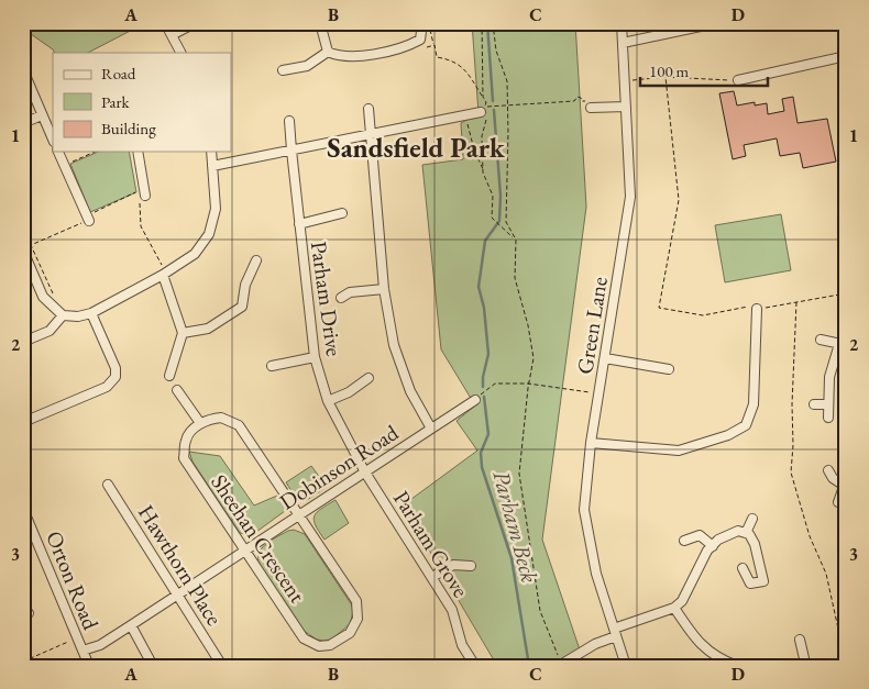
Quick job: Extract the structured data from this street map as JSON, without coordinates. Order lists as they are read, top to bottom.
{
  "streets": {
    "street": [
      "Parham Drive",
      "Green Lane",
      "Dobinson Road",
      "Sheehan Crescent",
      "Parham Grove",
      "Hawthorn Place",
      "Orton Road"
    ]
  },
  "crossings": [
    ["Parham Drive", "Dobinson Road"],
    ["Parham Drive", "Parham Grove"],
    ["Dobinson Road", "Sheehan Crescent"],
    ["Dobinson Road", "Parham Grove"],
    ["Dobinson Road", "Hawthorn Place"],
    ["Dobinson Road", "Orton Road"]
  ],
  "districts": ["Sandsfield Park"],
  "water": ["Parham Beck"],
  "legend": ["Road", "Park", "Building"],
  "scale_bar": "100 m",
  "grid": {
    "columns": [
      "A",
      "B",
      "C",
      "D"
    ],
    "rows": ["1", "2", "3"]
  }
}
